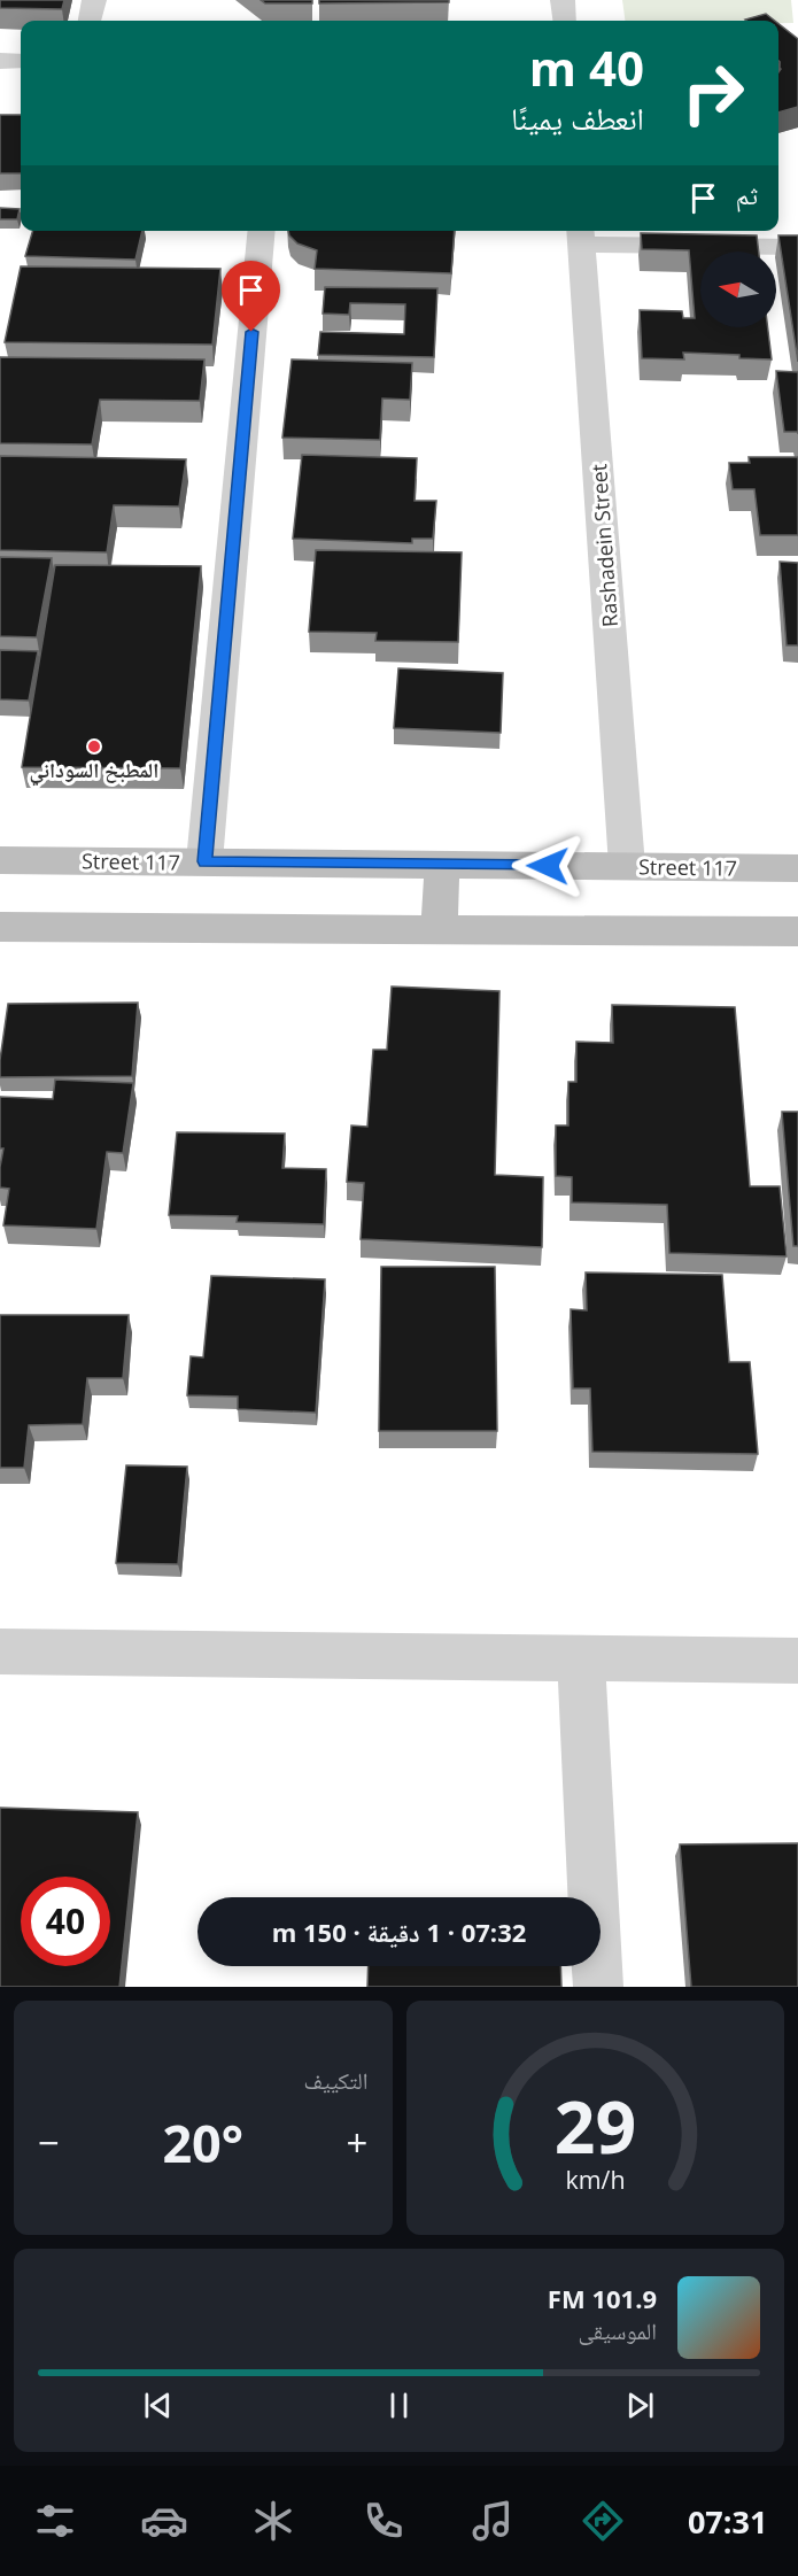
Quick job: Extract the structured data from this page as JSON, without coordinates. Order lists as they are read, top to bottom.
{
  "streets": {
    "street": ["Rashadein Street", "Street 117"]
  },
  "crossings": [
    ["Rashadein Street", "Street 117"]
  ],
  "places": ["المطبخ السوداني"],
  "north": "left",
  "page": {
    "turn": ["40 m", "انعطف يمينًا"],
    "then": "ثم",
    "limit": "40",
    "trip": "07:32 · 1 دقيقة · 150 m",
    "tile": "التكييف",
    "heat": ["−", "20°", "+"],
    "song": ["101.9 FM", "الموسيقى"],
    "tabs": "07:31",
    "gauge": ["29", "km/h"]
  }
}
